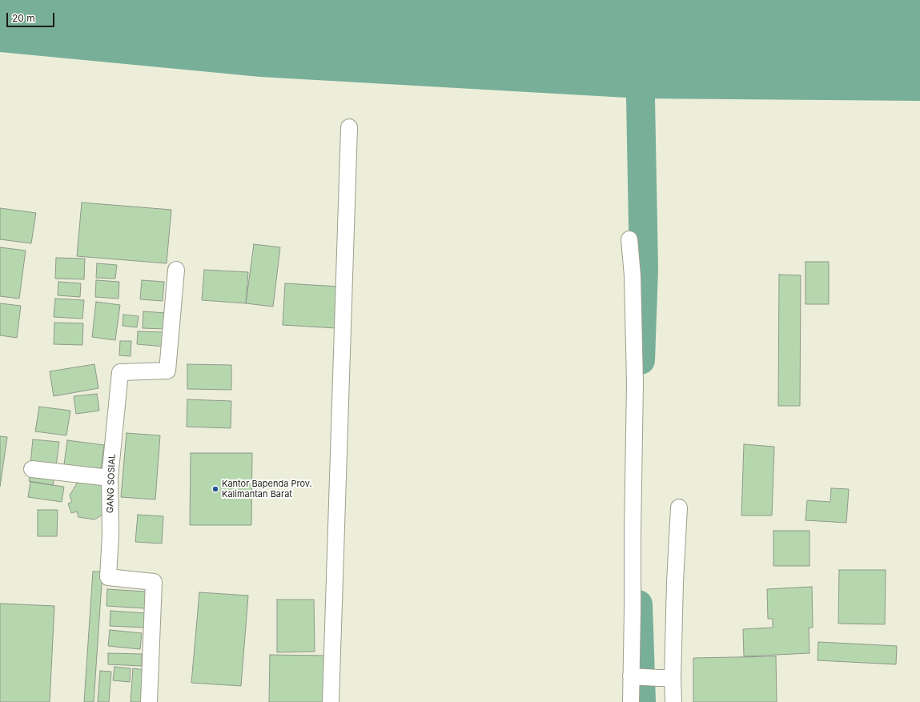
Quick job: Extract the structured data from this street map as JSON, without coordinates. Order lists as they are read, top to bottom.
{
  "streets": {
    "street": ["GANG SOSIAL"]
  },
  "places": ["Kantor Bapenda Prov. Kalimantan Barat"],
  "scale_bar": "20 m"
}
